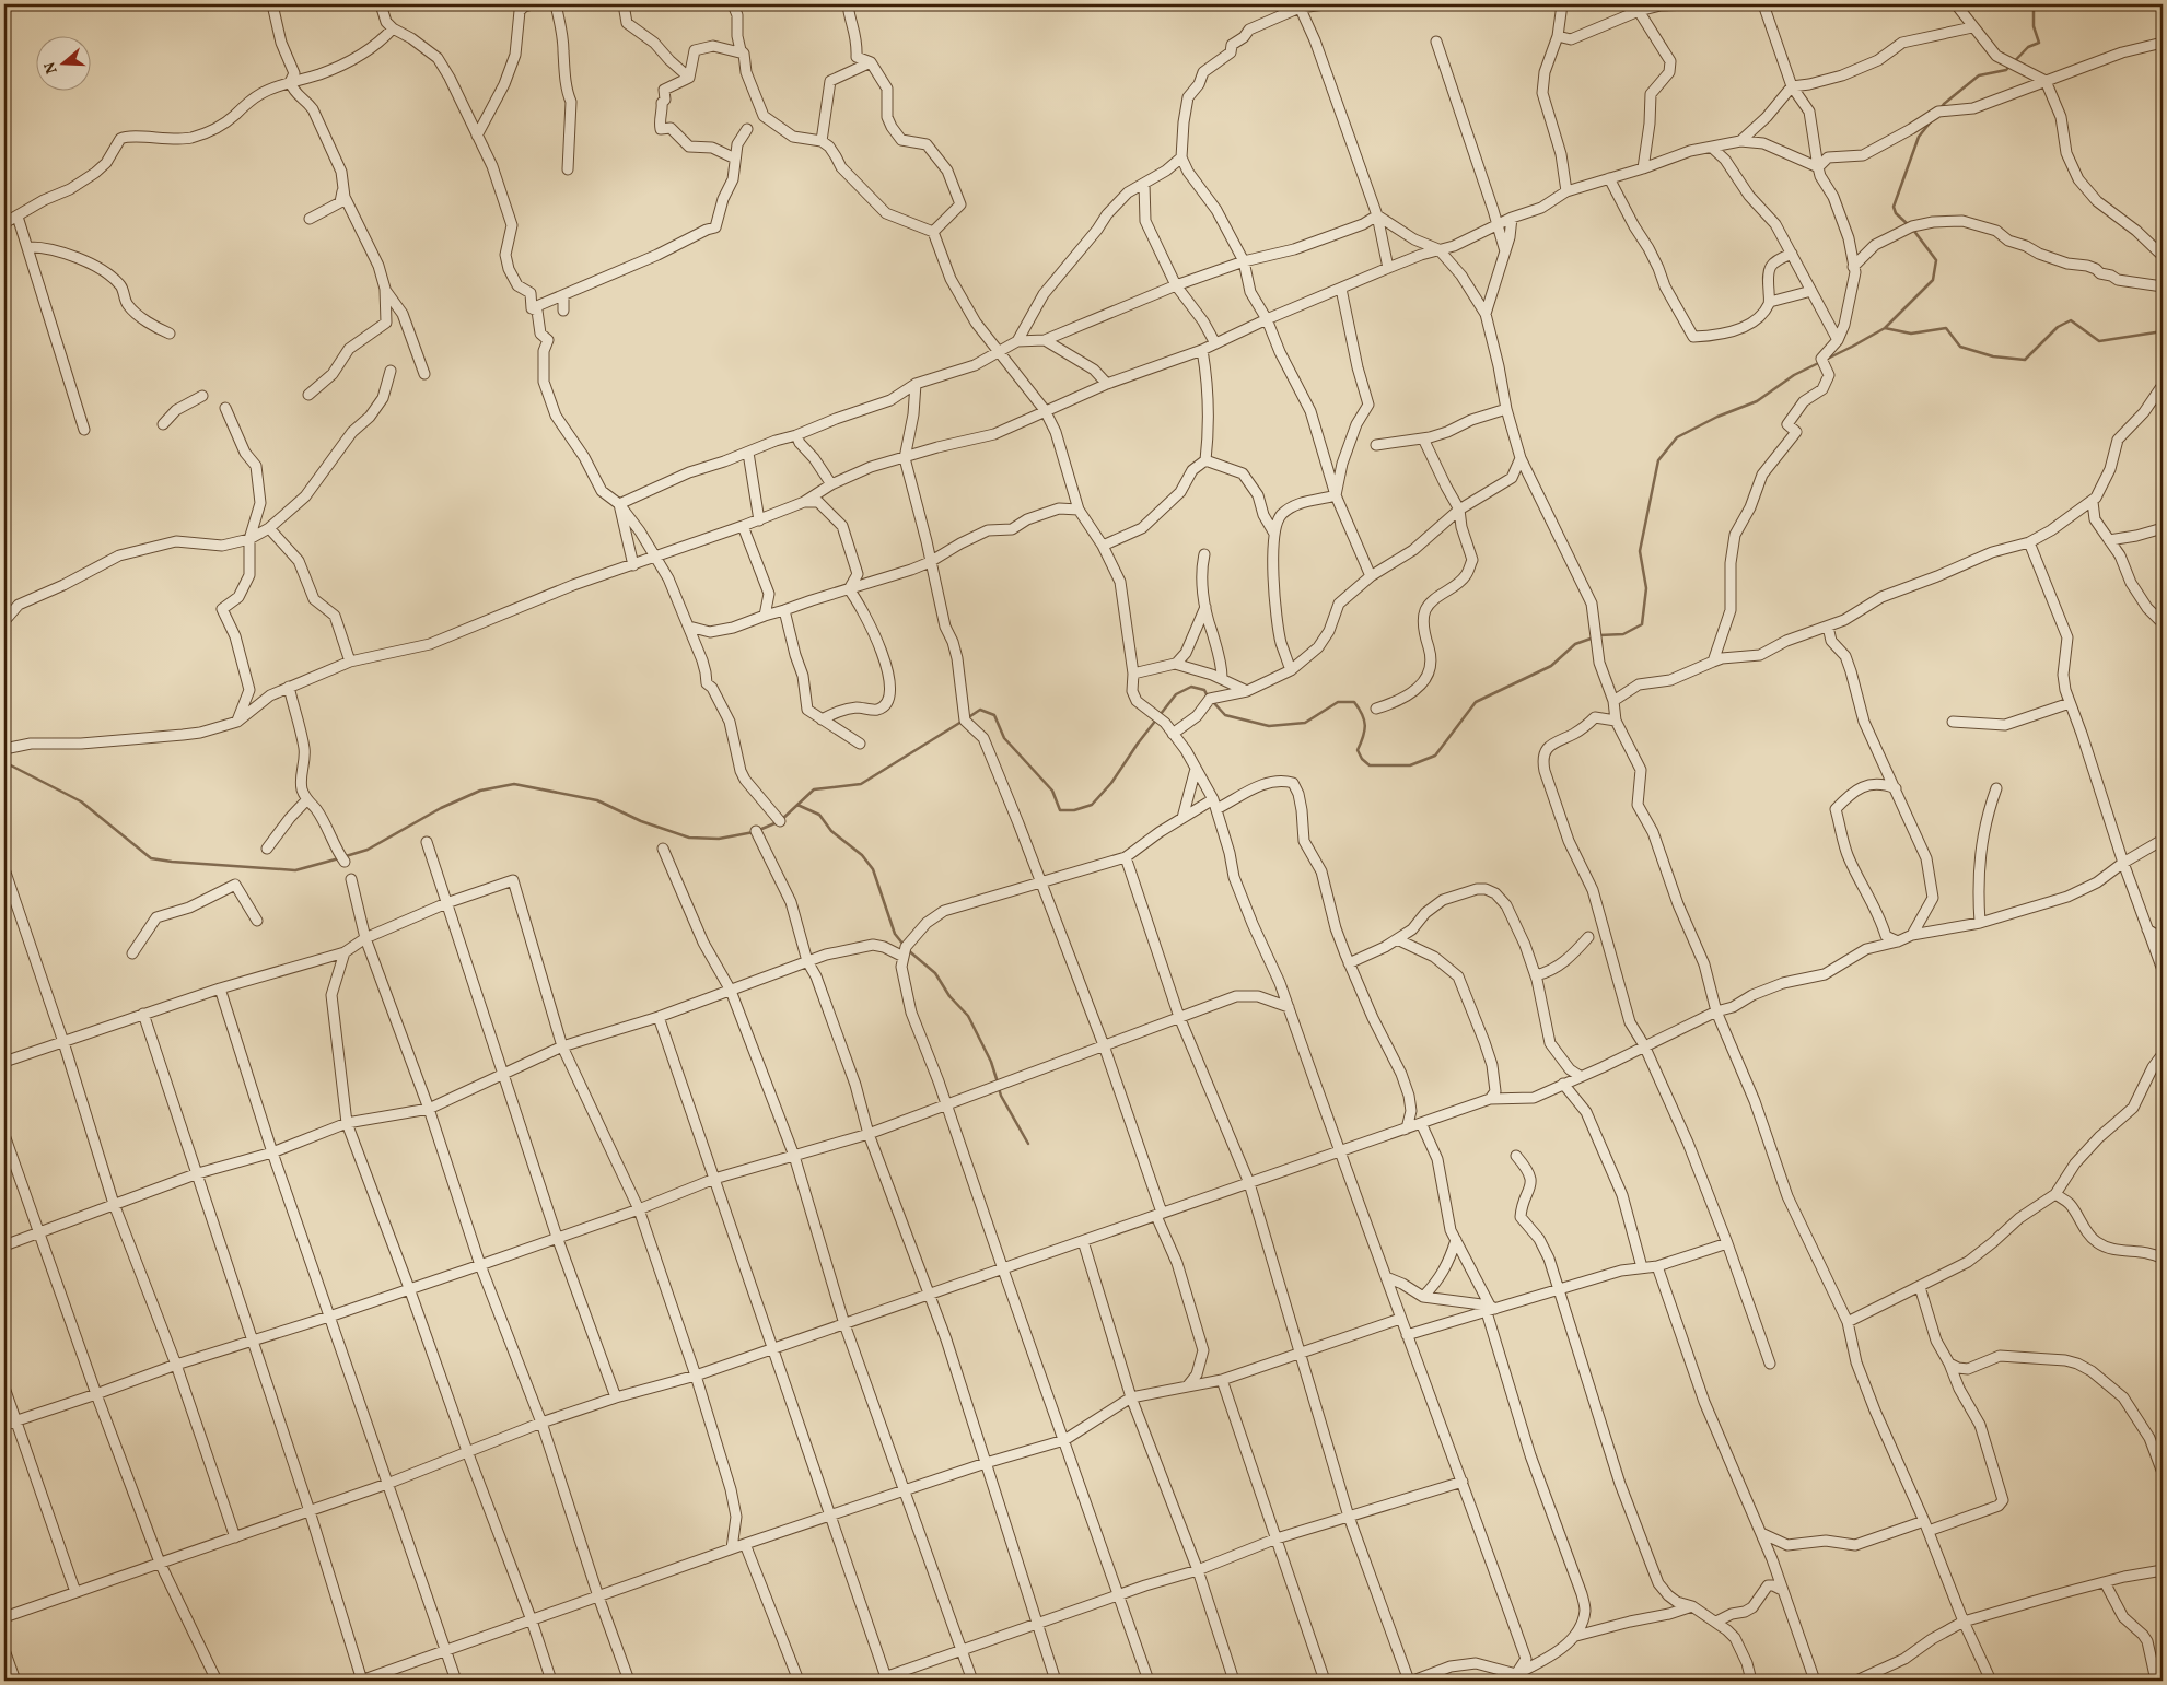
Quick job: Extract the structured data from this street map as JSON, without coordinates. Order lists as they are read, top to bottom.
{
  "north": "left"
}
